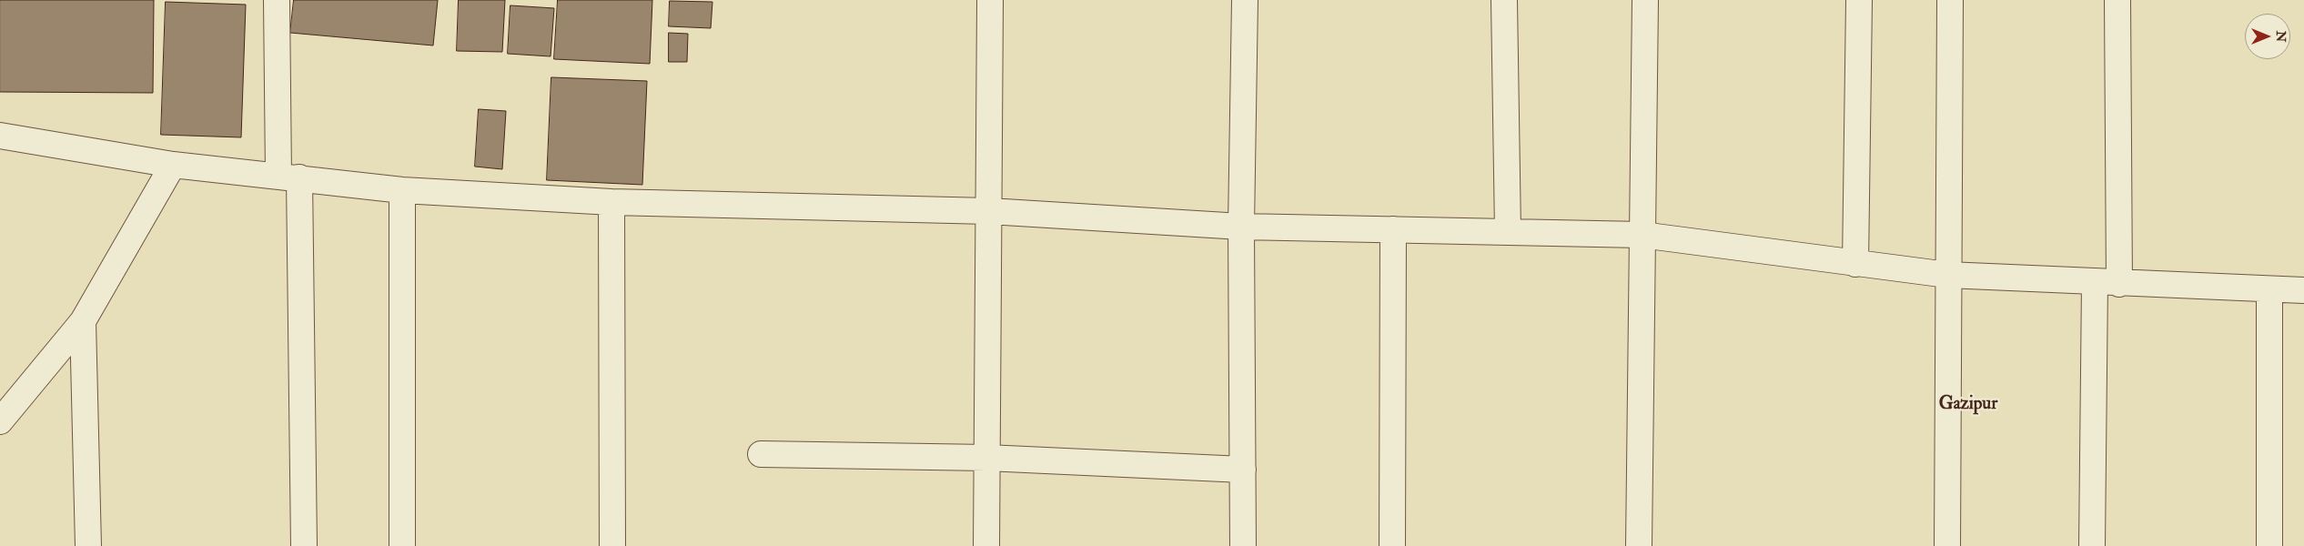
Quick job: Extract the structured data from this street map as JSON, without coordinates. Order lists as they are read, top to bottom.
{
  "districts": ["Gazipur"],
  "north": "right"
}
